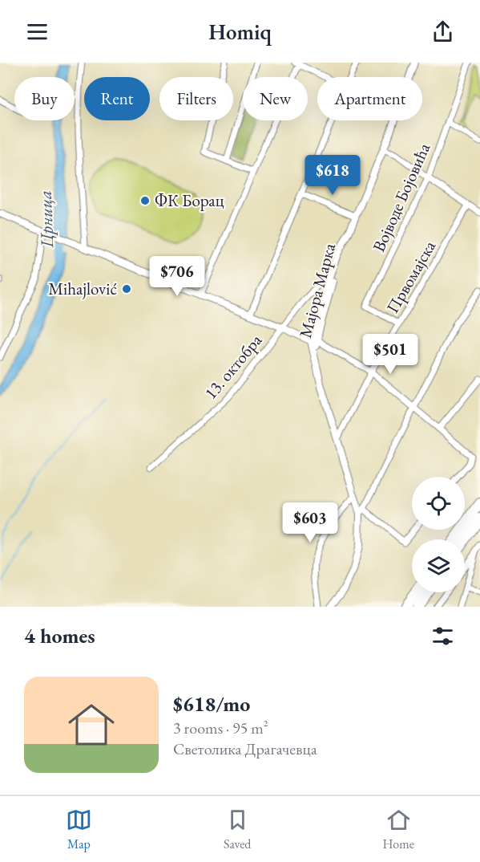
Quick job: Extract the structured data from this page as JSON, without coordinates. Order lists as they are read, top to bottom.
{
  "streets": {
    "street": [
      "Војводе Бојовића",
      "Првомајска",
      "Мајора Марка",
      "13. октобра"
    ]
  },
  "crossings": [
    ["Војводе Бојовића", "Првомајска"],
    ["Првомајска", "Мајора Марка"],
    ["Мајора Марка", "13. октобра"]
  ],
  "water": ["Црница"],
  "places": ["ФК Борац", "Mihajlović"],
  "page": {
    "header": "Homiq",
    "chip": [
      "Buy",
      "Rent",
      "Filters",
      "New",
      "Apartment"
    ],
    "price": [
      "$618",
      "$706",
      "$501",
      "$603"
    ],
    "heading": "4 homes",
    "list": [
      {
        "name": "$618/mo",
        "note": "3 rooms · 95 m² · Светолика Драгачевца"
      }
    ],
    "tabs": ["Map", "Saved", "Home"]
  }
}
